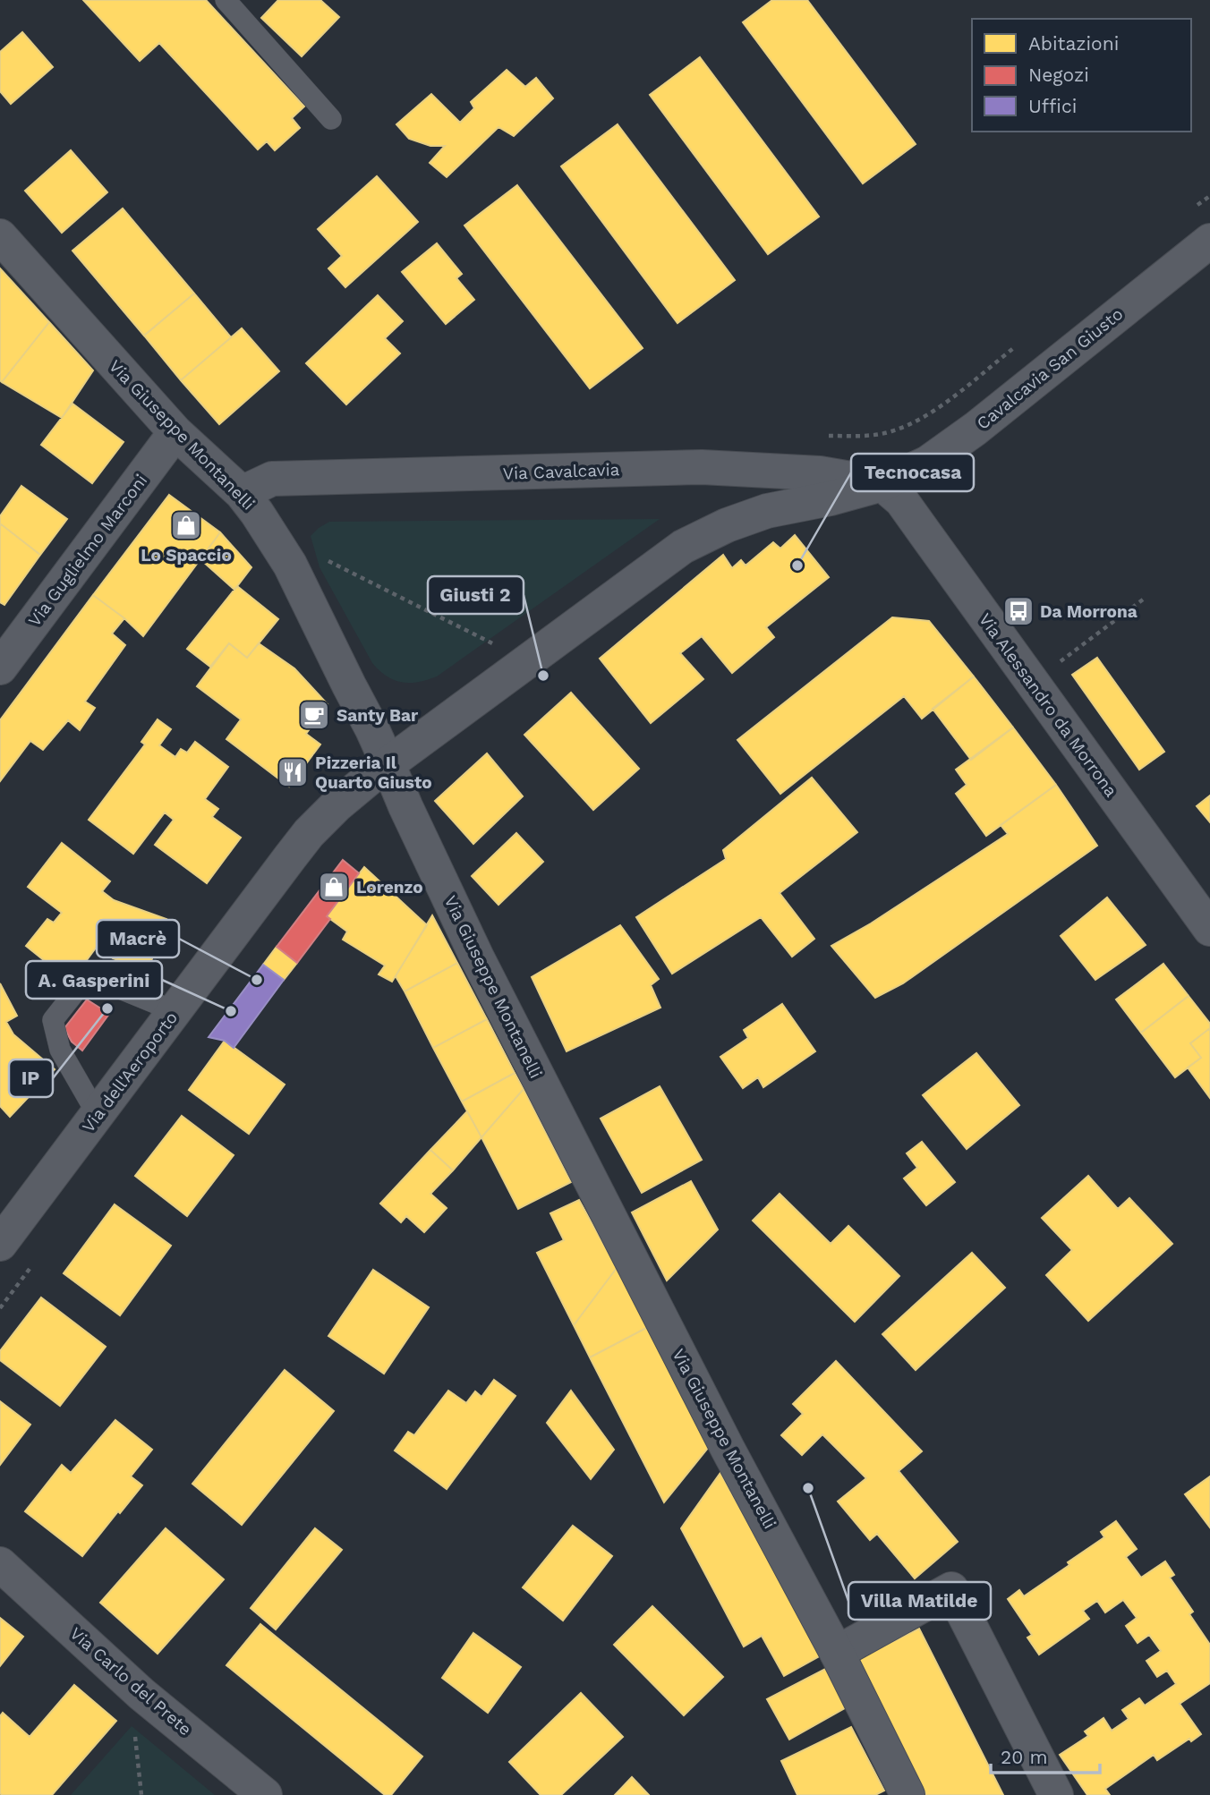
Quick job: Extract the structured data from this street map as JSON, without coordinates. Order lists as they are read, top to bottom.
{
  "streets": {
    "street": [
      "Cavalcavia San Giusto",
      "Via Giuseppe Montanelli",
      "Via Cavalcavia",
      "Via Guglielmo Marconi",
      "Via Alessandro da Morrona",
      "Via dell'Aeroporto",
      "Via Carlo del Prete"
    ]
  },
  "crossings": [
    ["Cavalcavia San Giusto", "Via Giuseppe Montanelli"],
    ["Cavalcavia San Giusto", "Via Cavalcavia"],
    ["Cavalcavia San Giusto", "Via Alessandro da Morrona"],
    ["Cavalcavia San Giusto", "Via dell'Aeroporto"],
    ["Via Giuseppe Montanelli", "Via Cavalcavia"],
    ["Via Giuseppe Montanelli", "Via Guglielmo Marconi"],
    ["Via Giuseppe Montanelli", "Via dell'Aeroporto"],
    ["Via Cavalcavia", "Via Alessandro da Morrona"]
  ],
  "places": {
    "shop": ["Lo Spaccio", "Lorenzo"],
    "other": [
      "Tecnocasa",
      "Giusti 2",
      "Macrè",
      "IP",
      "A. Gasperini",
      "Villa Matilde"
    ],
    "bus stop": ["Da Morrona"],
    "cafe": ["Santy Bar"],
    "restaurant": ["Pizzeria Il Quarto Giusto"]
  },
  "legend": ["Abitazioni", "Negozi", "Uffici"],
  "scale_bar": "20 m"
}
